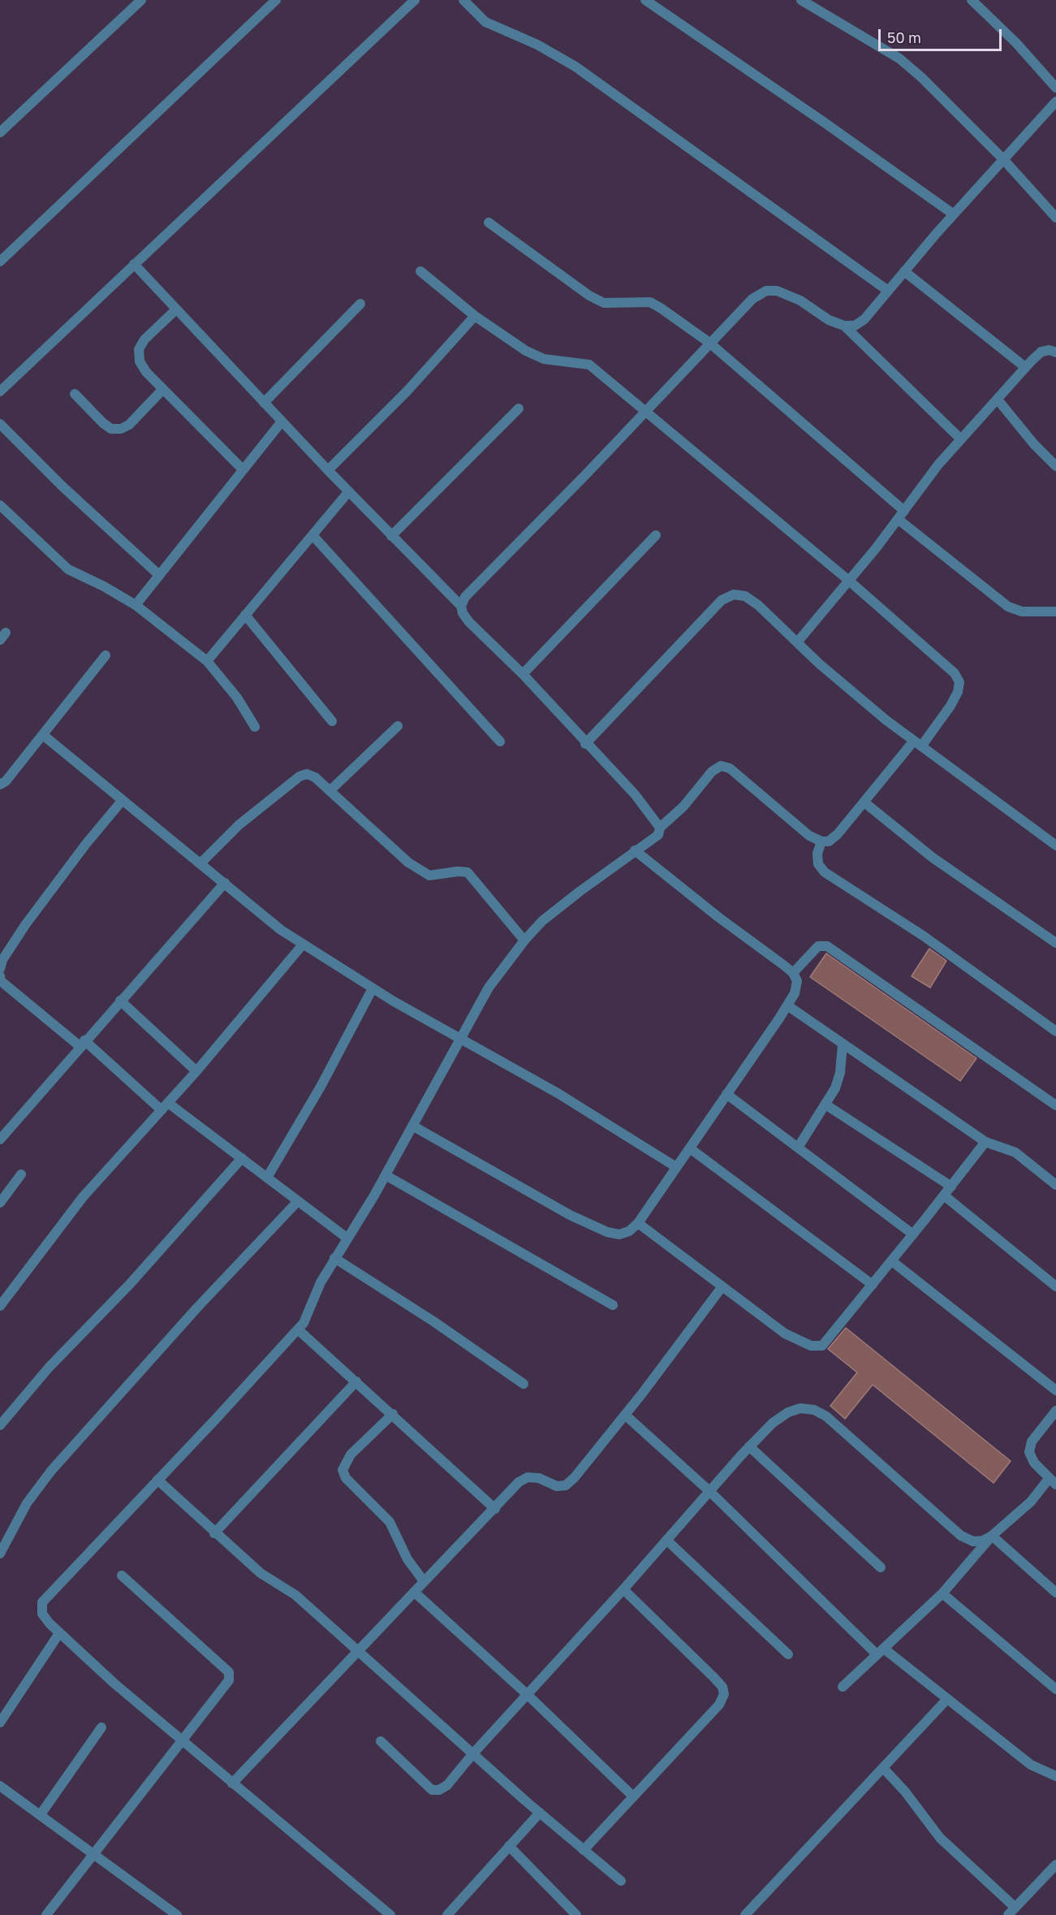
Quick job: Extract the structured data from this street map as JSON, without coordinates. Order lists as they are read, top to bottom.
{
  "scale_bar": "50 m"
}
